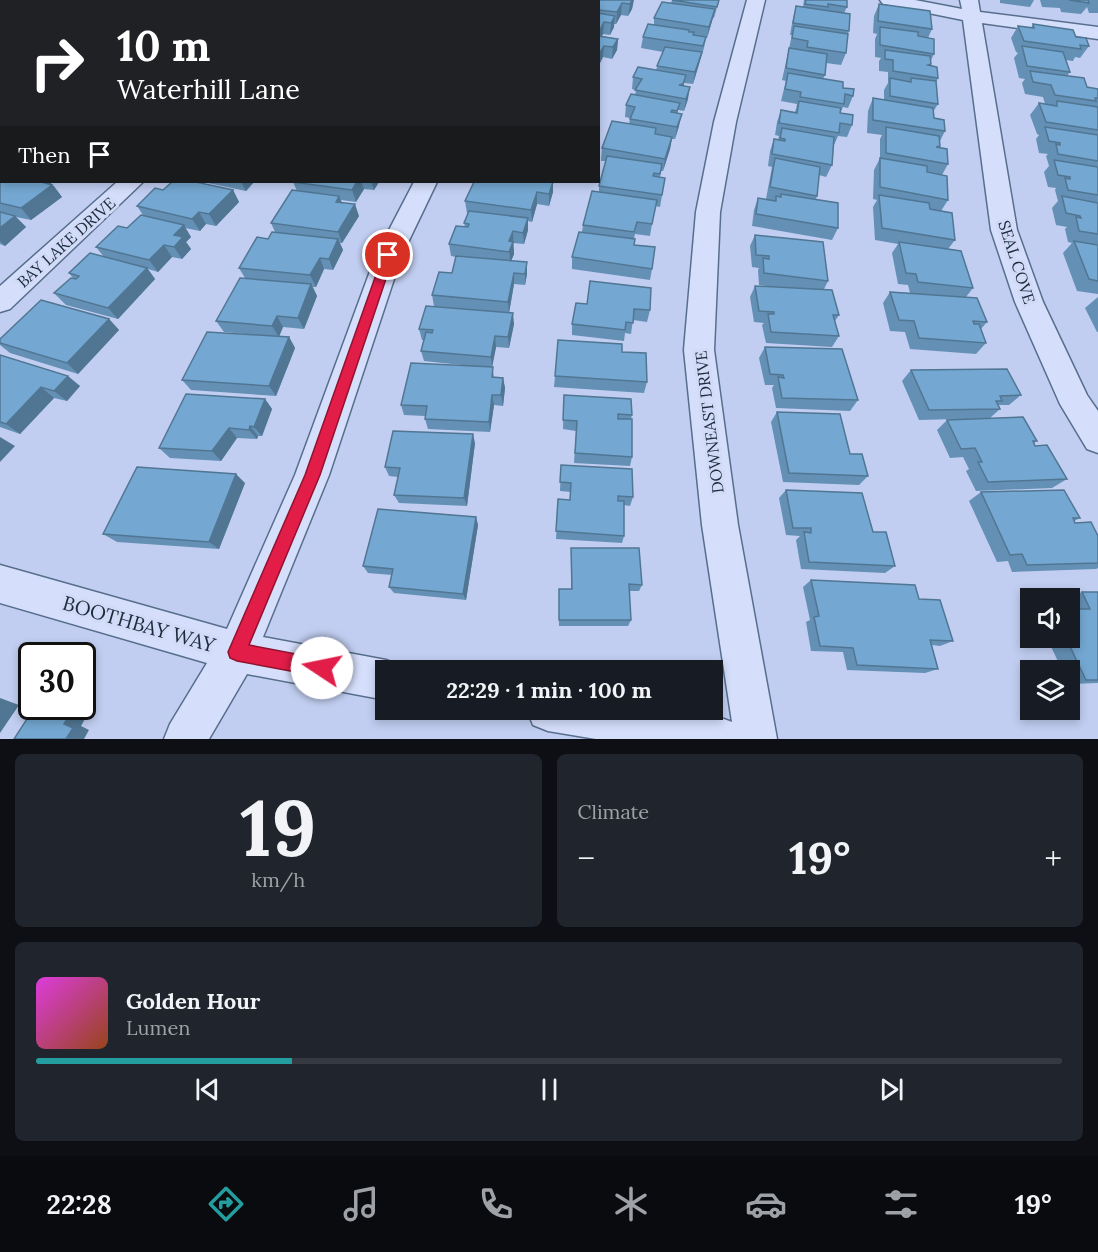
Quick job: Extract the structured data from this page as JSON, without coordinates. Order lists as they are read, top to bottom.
{
  "streets": {
    "street": [
      "BAY LAKE DRIVE",
      "SEAL COVE",
      "DOWNEAST DRIVE",
      "BOOTHBAY WAY"
    ]
  },
  "page": {
    "turn": ["10 m", "Waterhill Lane"],
    "then": "Then",
    "limit": "30",
    "trip": "22:29 · 1 min · 100 m",
    "tile": [
      ["19", "km/h"],
      "Climate"
    ],
    "heat": ["−", "19°", "+"],
    "song": ["Golden Hour", "Lumen"],
    "tabs": ["22:28", "19°"]
  }
}
